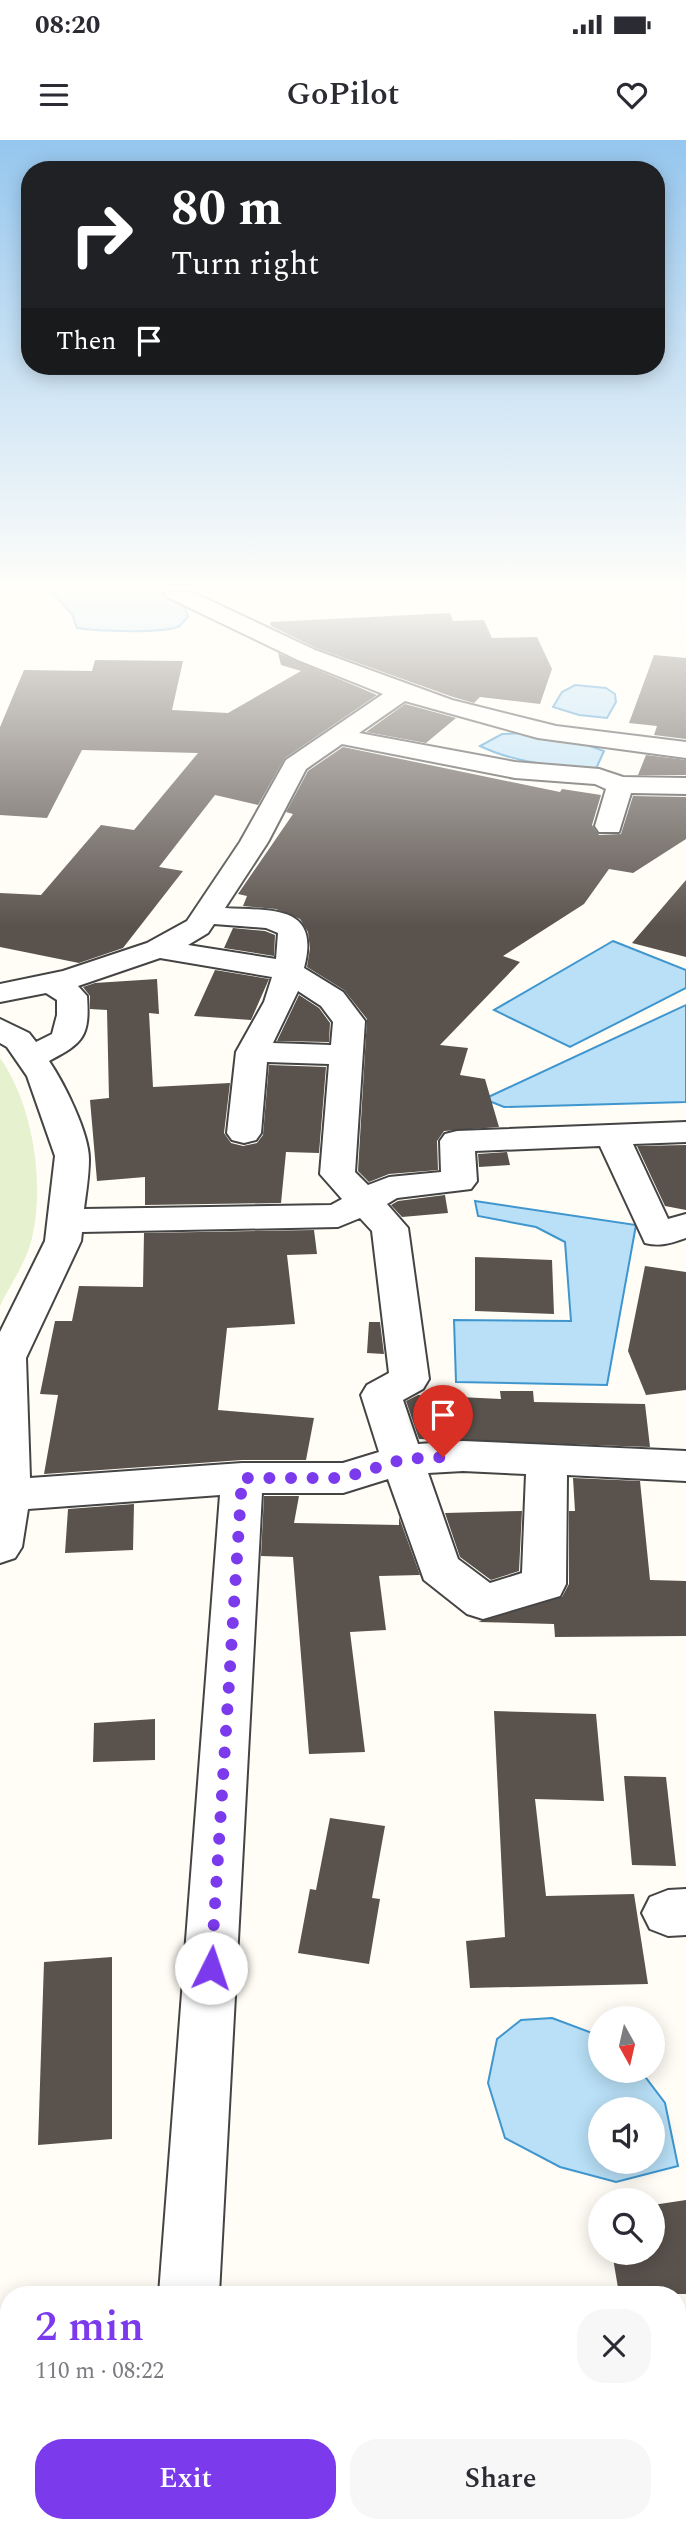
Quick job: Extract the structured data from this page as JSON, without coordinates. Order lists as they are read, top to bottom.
{
  "north": "bottom",
  "page": {
    "status": "08:20",
    "header": "GoPilot",
    "turn": ["80 m", "Turn right"],
    "then": "Then",
    "heading": ["2 min", "110 m · 08:22"],
    "buttons": ["Exit", "Share"]
  }
}
